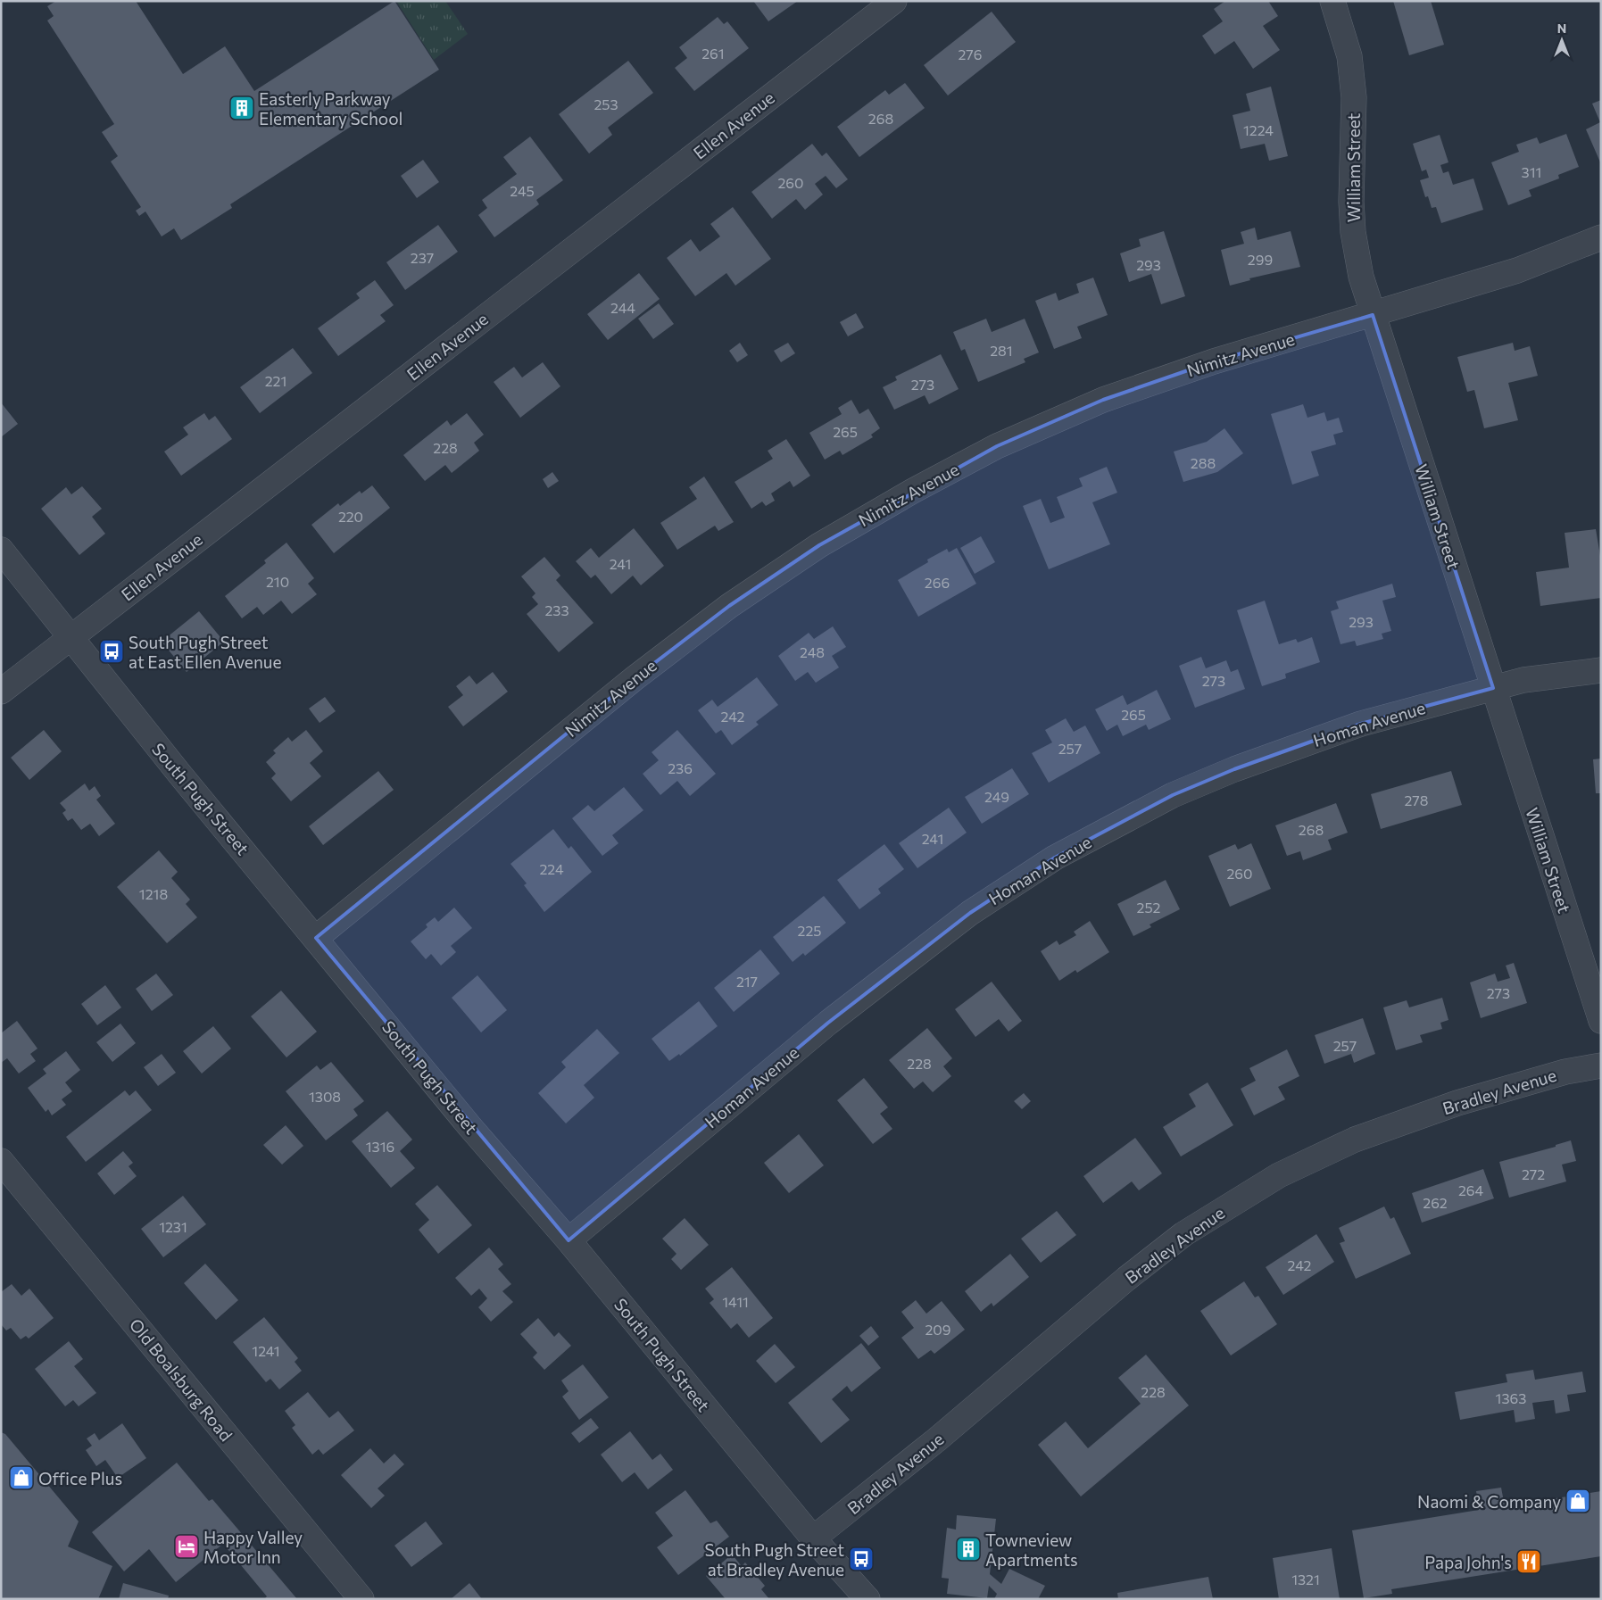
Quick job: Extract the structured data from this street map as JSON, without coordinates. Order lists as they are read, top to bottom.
{
  "streets": {
    "street": [
      "Ellen Avenue",
      "William Street",
      "Nimitz Avenue",
      "Homan Avenue",
      "South Pugh Street",
      "Bradley Avenue",
      "Old Boalsburg Road"
    ]
  },
  "crossings": [
    ["Ellen Avenue", "South Pugh Street"],
    ["William Street", "Nimitz Avenue"],
    ["William Street", "Homan Avenue"],
    ["Nimitz Avenue", "South Pugh Street"],
    ["Homan Avenue", "South Pugh Street"],
    ["South Pugh Street", "Bradley Avenue"]
  ],
  "places": {
    "building": ["Easterly Parkway Elementary School", "Towneview Apartments"],
    "bus stop": ["South Pugh Street at East Ellen Avenue", "South Pugh Street at Bradley Avenue"],
    "shop": ["Office Plus", "Naomi & Company"],
    "hotel": ["Happy Valley Motor Inn"],
    "restaurant": ["Papa John's"]
  },
  "house_numbers": [
    "261",
    "276",
    "253",
    "268",
    "1224",
    "311",
    "260",
    "245",
    "237",
    "299",
    "293",
    "244",
    "281",
    "221",
    "273",
    "265",
    "228",
    "288",
    "220",
    "241",
    "210",
    "266",
    "233",
    "293",
    "248",
    "273",
    "265",
    "242",
    "257",
    "236",
    "249",
    "278",
    "268",
    "241",
    "224",
    "260",
    "1218",
    "252",
    "225",
    "217",
    "273",
    "257",
    "228",
    "1308",
    "1316",
    "272",
    "264",
    "262",
    "1231",
    "242",
    "1411",
    "209",
    "1241",
    "228",
    "1363",
    "1321"
  ],
  "north": "top"
}
